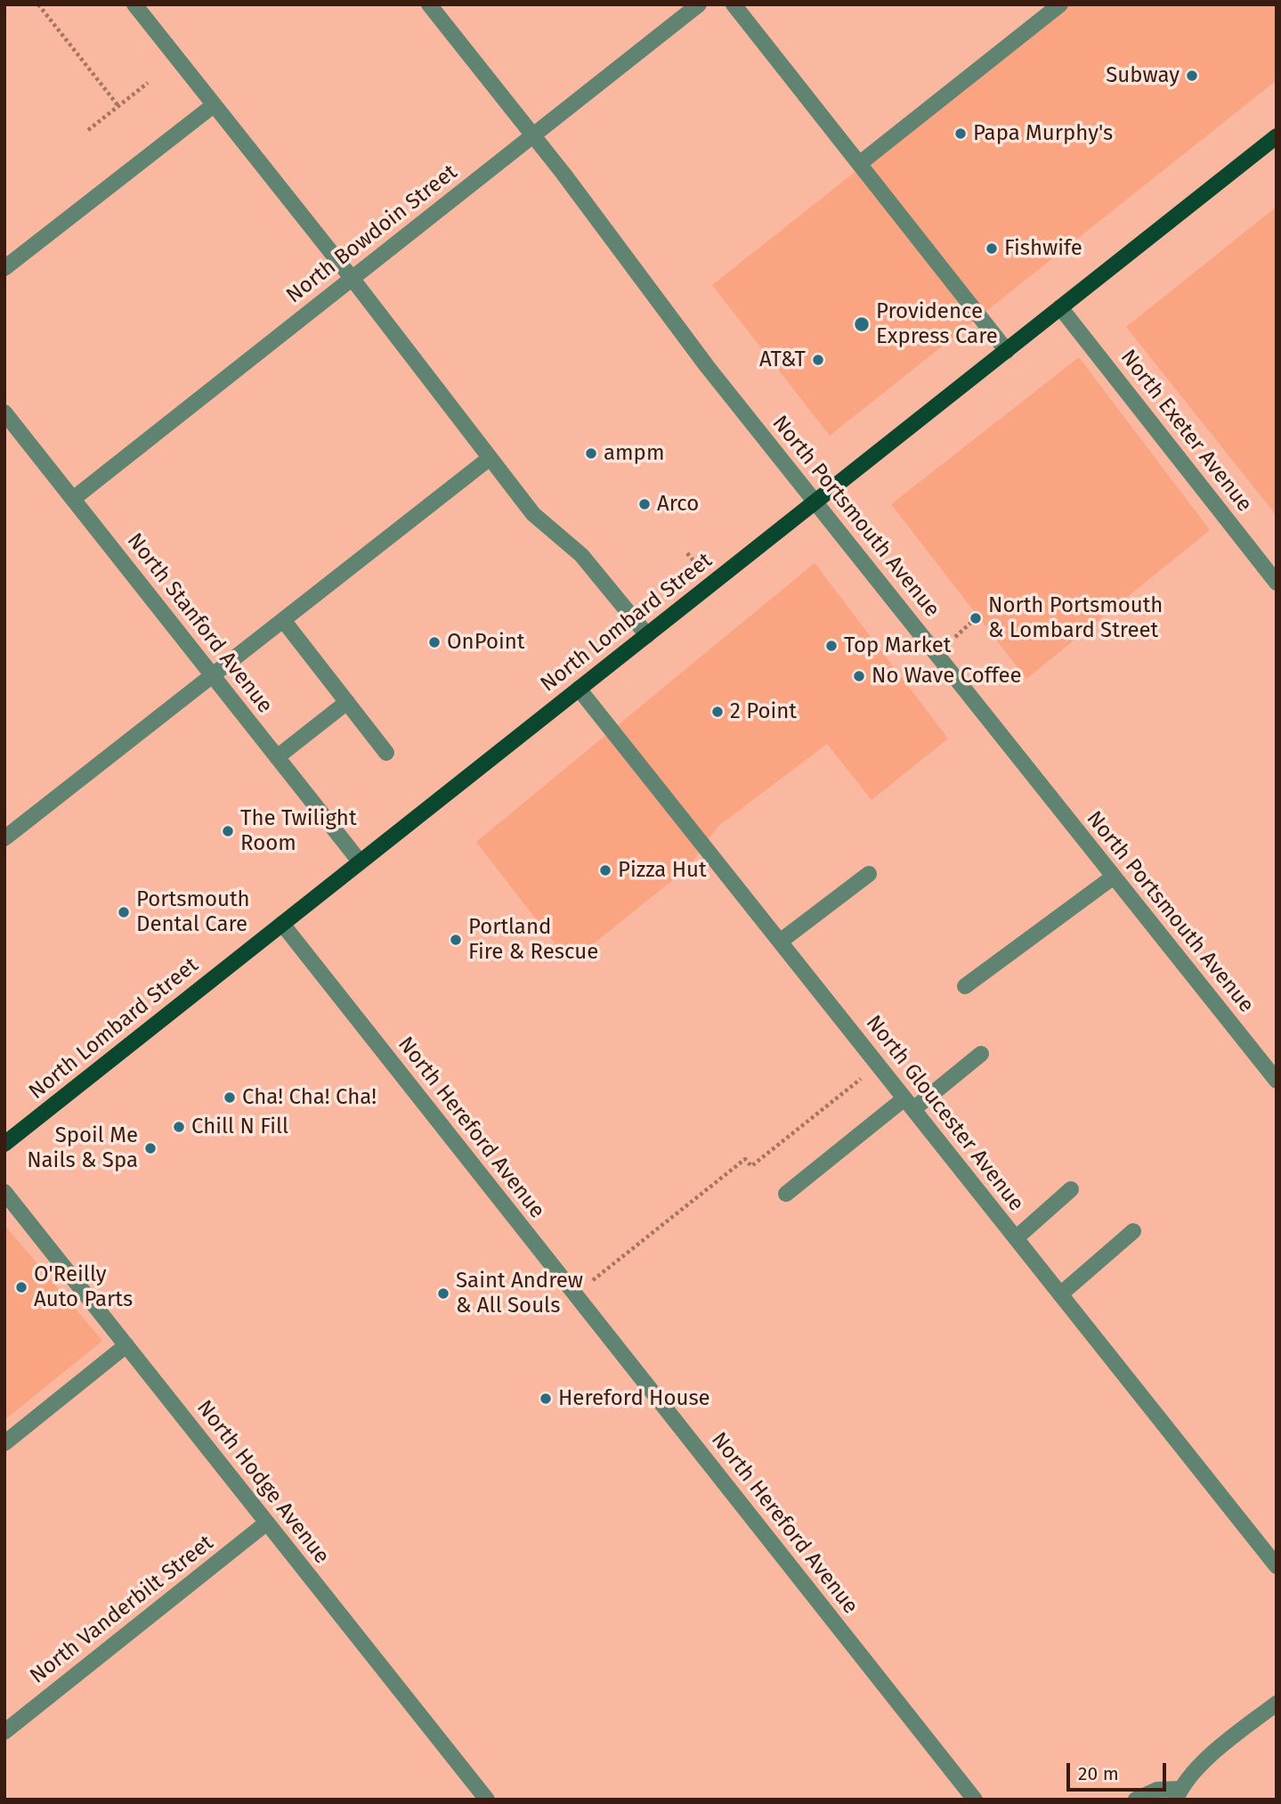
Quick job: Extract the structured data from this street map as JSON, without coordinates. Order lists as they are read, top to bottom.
{
  "streets": {
    "main road": ["North Lombard Street"],
    "street": [
      "North Bowdoin Street",
      "North Exeter Avenue",
      "North Portsmouth Avenue",
      "North Stanford Avenue",
      "North Gloucester Avenue",
      "North Hereford Avenue",
      "North Hodge Avenue",
      "North Vanderbilt Street"
    ]
  },
  "crossings": [
    ["North Bowdoin Street", "North Portsmouth Avenue"],
    ["North Bowdoin Street", "North Stanford Avenue"],
    ["North Exeter Avenue", "North Lombard Street"],
    ["North Portsmouth Avenue", "North Lombard Street"],
    ["North Lombard Street", "North Stanford Avenue"],
    ["North Lombard Street", "North Gloucester Avenue"],
    ["North Lombard Street", "North Hereford Avenue"],
    ["North Hodge Avenue", "North Vanderbilt Street"]
  ],
  "places": [
    "Subway",
    "Papa Murphy's",
    "Fishwife",
    "Providence Express Care",
    "AT&T",
    "ampm",
    "Arco",
    "North Portsmouth & Lombard Street",
    "OnPoint",
    "Top Market",
    "No Wave Coffee",
    "2 Point",
    "The Twilight Room",
    "Pizza Hut",
    "Portsmouth Dental Care",
    "Portland Fire & Rescue",
    "Cha! Cha! Cha!",
    "Chill N Fill",
    "Spoil Me Nails & Spa",
    "O'Reilly Auto Parts",
    "Saint Andrew & All Souls",
    "Hereford House"
  ],
  "scale_bar": "20 m"
}
